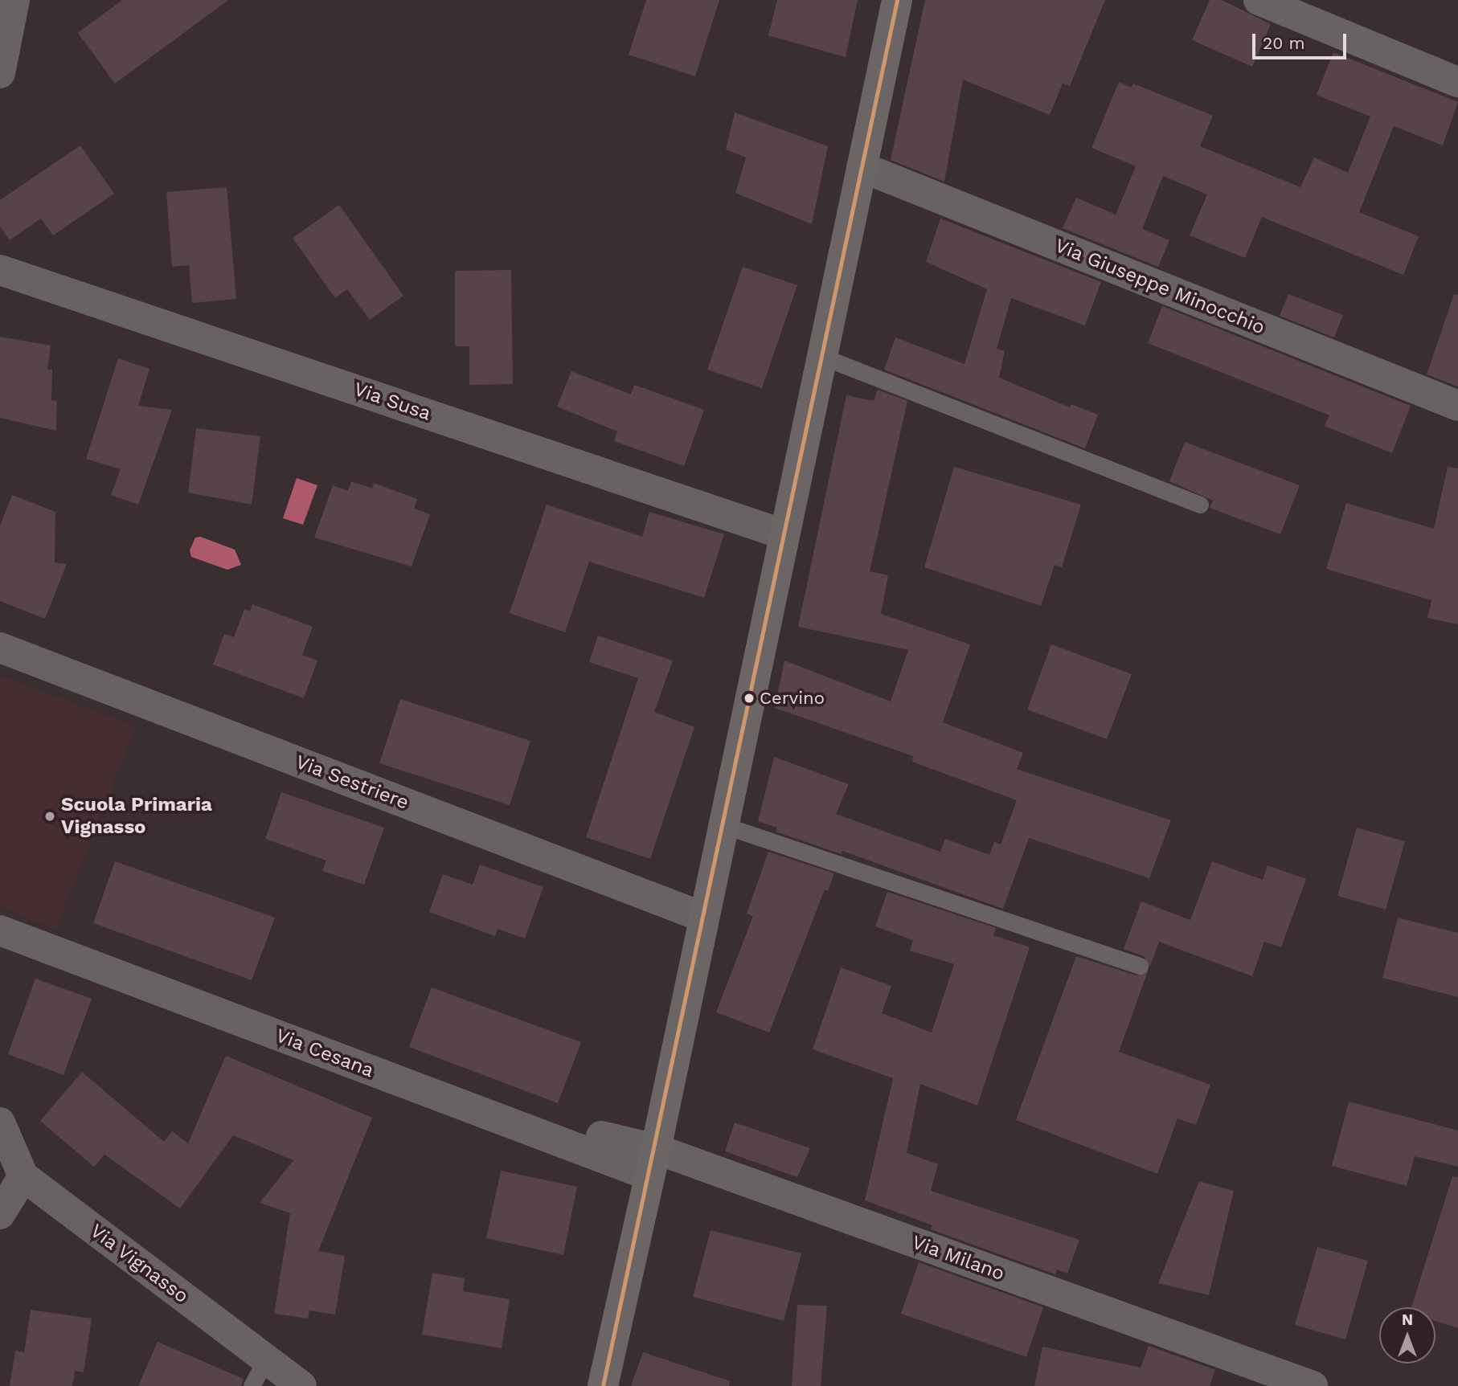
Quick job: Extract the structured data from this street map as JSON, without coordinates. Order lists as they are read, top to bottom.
{
  "streets": {
    "street": [
      "Via Giuseppe Minocchio",
      "Via Susa",
      "Via Sestriere",
      "Via Cesana",
      "Via Milano",
      "Via Vignasso"
    ]
  },
  "crossings": [
    ["Via Cesana", "Via Milano"]
  ],
  "places": ["Cervino", "Scuola Primaria Vignasso"],
  "scale_bar": "20 m",
  "north": "top"
}
